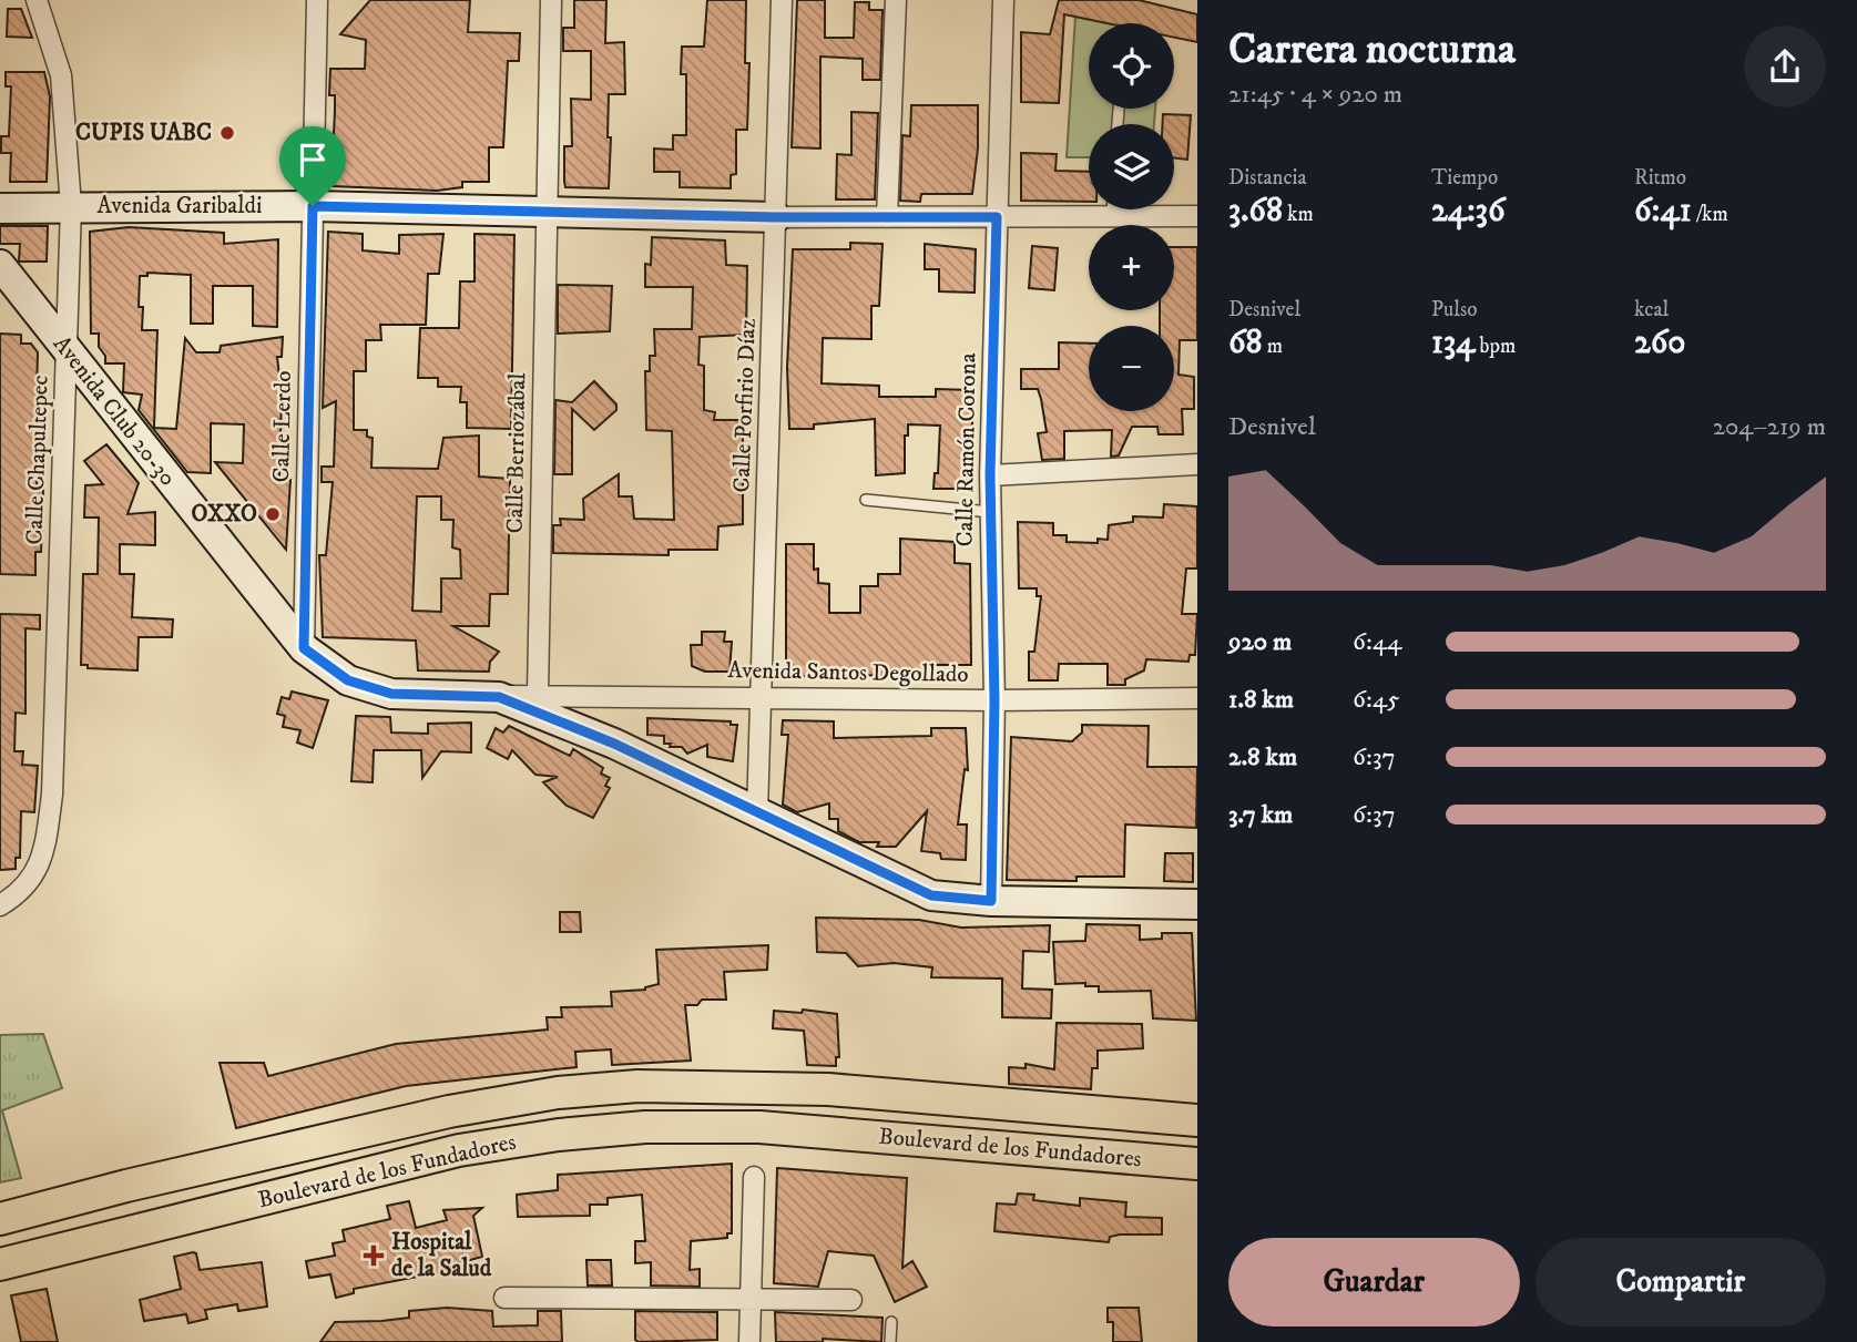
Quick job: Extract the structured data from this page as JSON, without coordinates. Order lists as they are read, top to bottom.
{
  "streets": {
    "main road": ["Avenida Garibaldi", "Avenida Club 20-30", "Boulevard de los Fundadores"],
    "street": [
      "Calle Porfirio Díaz",
      "Calle Lerdo",
      "Calle Ramón Corona",
      "Calle Berriozábal",
      "Calle Chapultepec",
      "Avenida Santos Degollado"
    ]
  },
  "crossings": [
    ["Avenida Garibaldi", "Calle Porfirio Díaz"],
    ["Avenida Garibaldi", "Calle Lerdo"],
    ["Avenida Garibaldi", "Calle Ramón Corona"],
    ["Avenida Garibaldi", "Calle Berriozábal"],
    ["Avenida Garibaldi", "Calle Chapultepec"],
    ["Calle Porfirio Díaz", "Avenida Santos Degollado"],
    ["Avenida Club 20-30", "Calle Lerdo"],
    ["Avenida Club 20-30", "Calle Chapultepec"],
    ["Avenida Club 20-30", "Avenida Santos Degollado"],
    ["Calle Ramón Corona", "Avenida Santos Degollado"],
    ["Calle Berriozábal", "Avenida Santos Degollado"]
  ],
  "places": {
    "other": ["CUPIS UABC", "OXXO"],
    "health": ["Hospital de la Salud"]
  },
  "page": {
    "heading": ["Carrera nocturna", "21:45 · 4 × 920 m"],
    "map_buttons": ["+", "−"],
    "stats": [
      ["Distancia", "3.68 km"],
      ["Tiempo", "24:36"],
      ["Ritmo", "6:41 /km"],
      ["Desnivel", "68 m"],
      ["Pulso", "134 bpm"],
      ["kcal", "260"]
    ],
    "chart": ["Desnivel", "204–219 m"],
    "list": [
      {
        "name": "920 m",
        "note": "6:44"
      },
      {
        "name": "1.8 km",
        "note": "6:45"
      },
      {
        "name": "2.8 km",
        "note": "6:37"
      },
      {
        "name": "3.7 km",
        "note": "6:37"
      }
    ],
    "buttons": ["Guardar", "Compartir"]
  }
}
